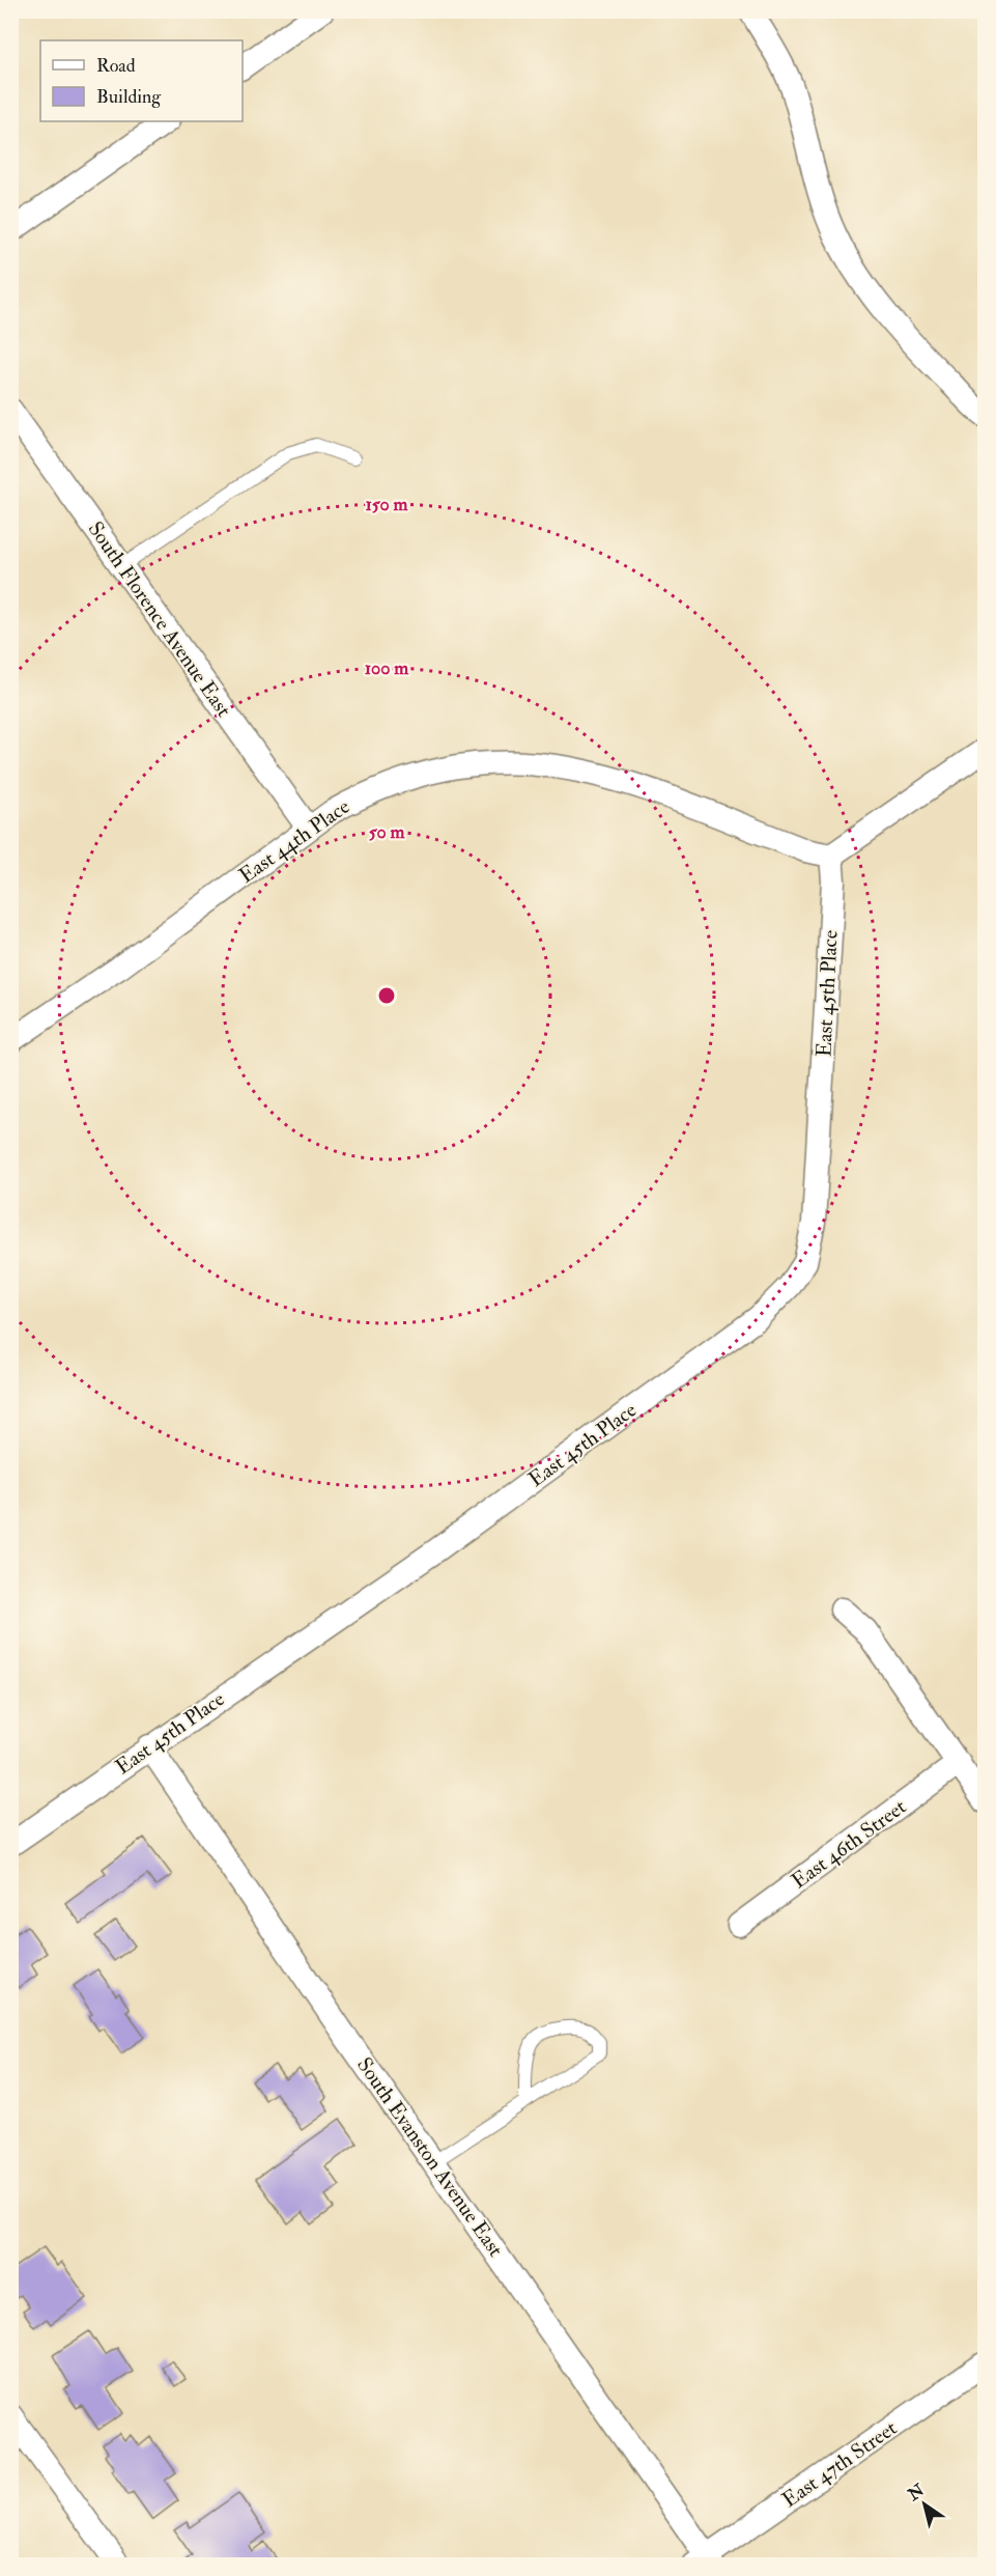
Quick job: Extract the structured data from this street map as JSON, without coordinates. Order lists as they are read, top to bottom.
{
  "streets": {
    "street": [
      "South Florence Avenue East",
      "East 44th Place",
      "East 45th Place",
      "East 46th Street",
      "South Evanston Avenue East",
      "East 47th Street"
    ]
  },
  "crossings": [
    ["South Florence Avenue East", "East 44th Place"],
    ["East 44th Place", "East 45th Place"],
    ["East 45th Place", "South Evanston Avenue East"],
    ["South Evanston Avenue East", "East 47th Street"]
  ],
  "legend": ["Road", "Building"],
  "north": "top left",
  "rings": ["150 m", "100 m", "50 m"]
}
